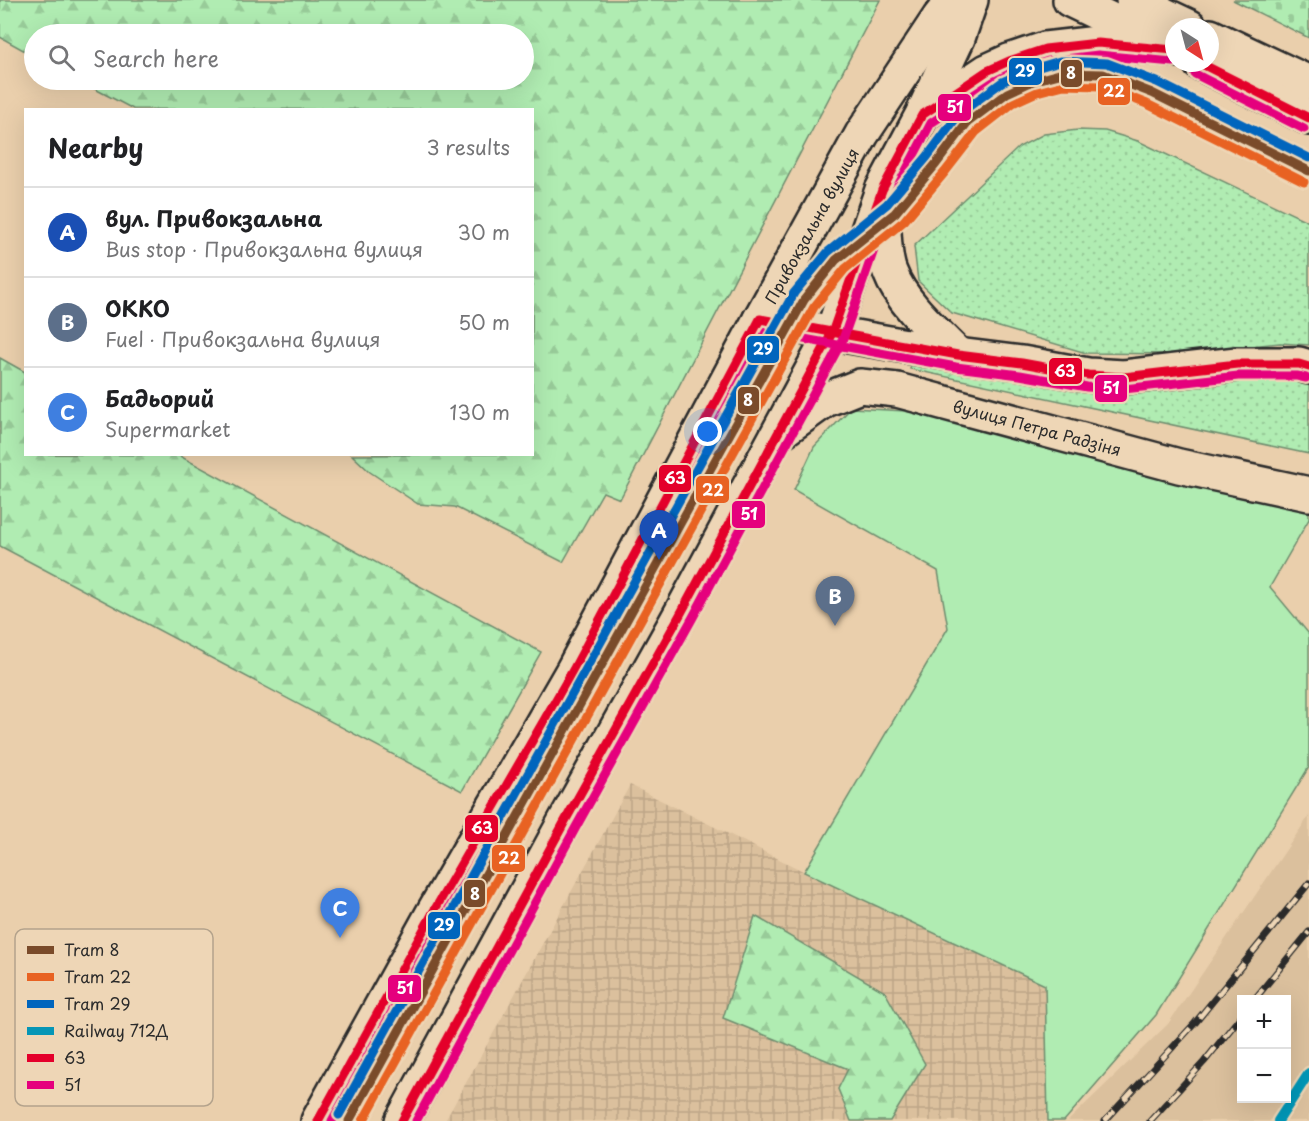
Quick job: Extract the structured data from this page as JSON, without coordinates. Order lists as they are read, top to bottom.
{
  "streets": {
    "main road": ["Привокзальна вулиця", "вулиця Петра Радзіня"]
  },
  "lines": [
    "transit line 63",
    "transit line 51",
    "tram line 29",
    "tram line 8",
    "tram line 22",
    "rail line 712Д"
  ],
  "legend": [
    "Tram 8",
    "Tram 22",
    "Tram 29",
    "Railway 712Д",
    "63",
    "51"
  ],
  "north": "bottom right",
  "page": {
    "search": "Search here",
    "heading": ["Nearby", "3 results"],
    "list": [
      {
        "mark": "A",
        "name": "вул. Привокзальна",
        "note": "Bus stop · Привокзальна вулиця",
        "value": "30 m"
      },
      {
        "mark": "B",
        "name": "ОККО",
        "note": "Fuel · Привокзальна вулиця",
        "value": "50 m"
      },
      {
        "mark": "C",
        "name": "Бадьорий",
        "note": "Supermarket",
        "value": "130 m"
      }
    ],
    "pins": ["A", "B", "C"],
    "map_buttons": ["+", "−"]
  }
}
